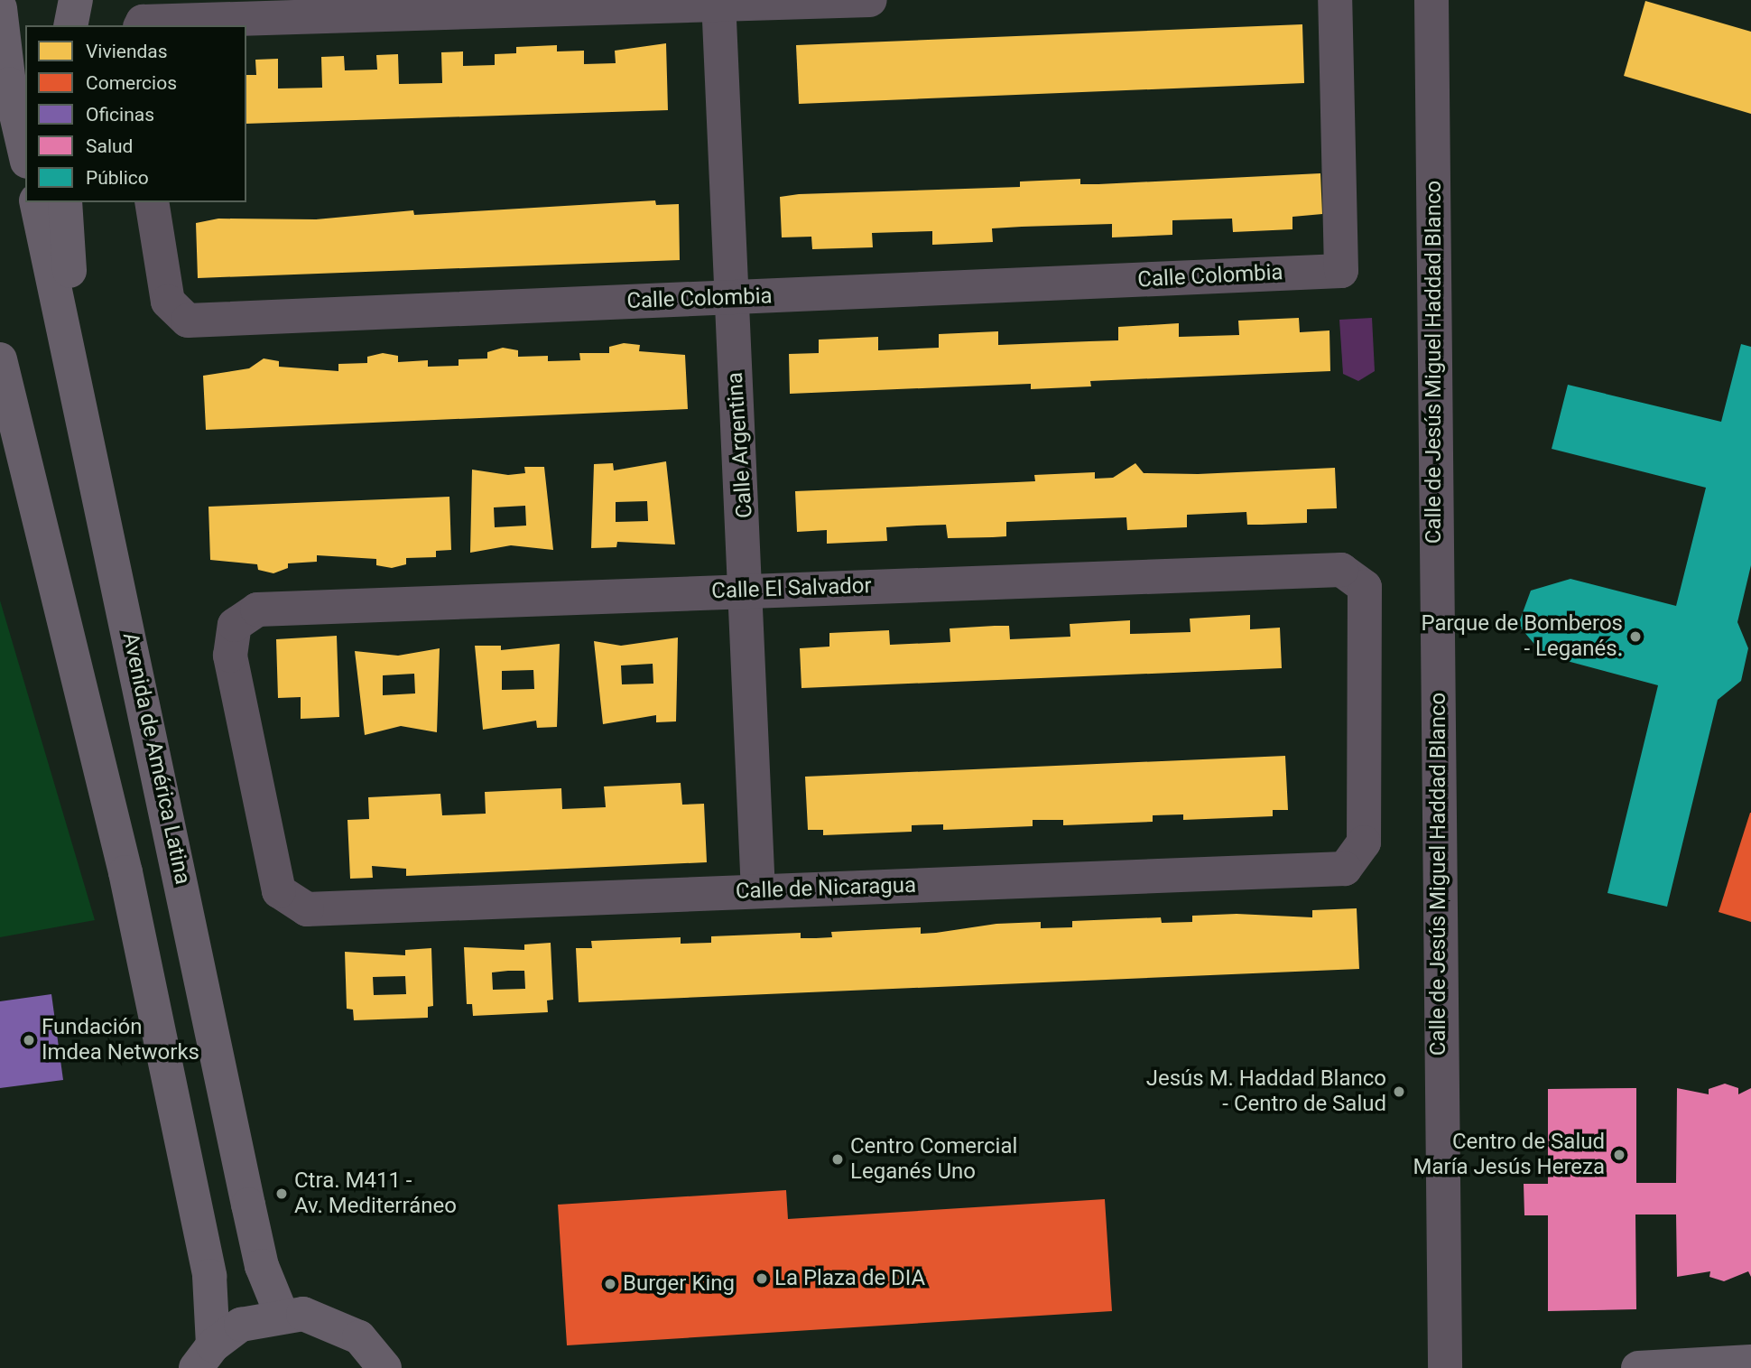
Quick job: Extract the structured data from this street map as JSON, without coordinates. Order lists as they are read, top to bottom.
{
  "streets": {
    "main road": ["Avenida de América Latina"],
    "street": [
      "Calle Colombia",
      "Calle de Jesús Miguel Haddad Blanco",
      "Calle Argentina",
      "Calle El Salvador",
      "Calle de Nicaragua"
    ]
  },
  "crossings": [
    ["Calle Colombia", "Calle Argentina"],
    ["Calle Argentina", "Calle El Salvador"],
    ["Calle Argentina", "Calle de Nicaragua"],
    ["Calle El Salvador", "Calle de Nicaragua"]
  ],
  "places": [
    "Parque de Bomberos - Leganés.",
    "Fundación Imdea Networks",
    "Jesús M. Haddad Blanco - Centro de Salud",
    "Centro de Salud María Jesús Hereza",
    "Centro Comercial Leganés Uno",
    "Ctra. M411 - Av. Mediterráneo",
    "La Plaza de DIA",
    "Burger King"
  ],
  "legend": [
    "Viviendas",
    "Comercios",
    "Oficinas",
    "Salud",
    "Público"
  ]
}
